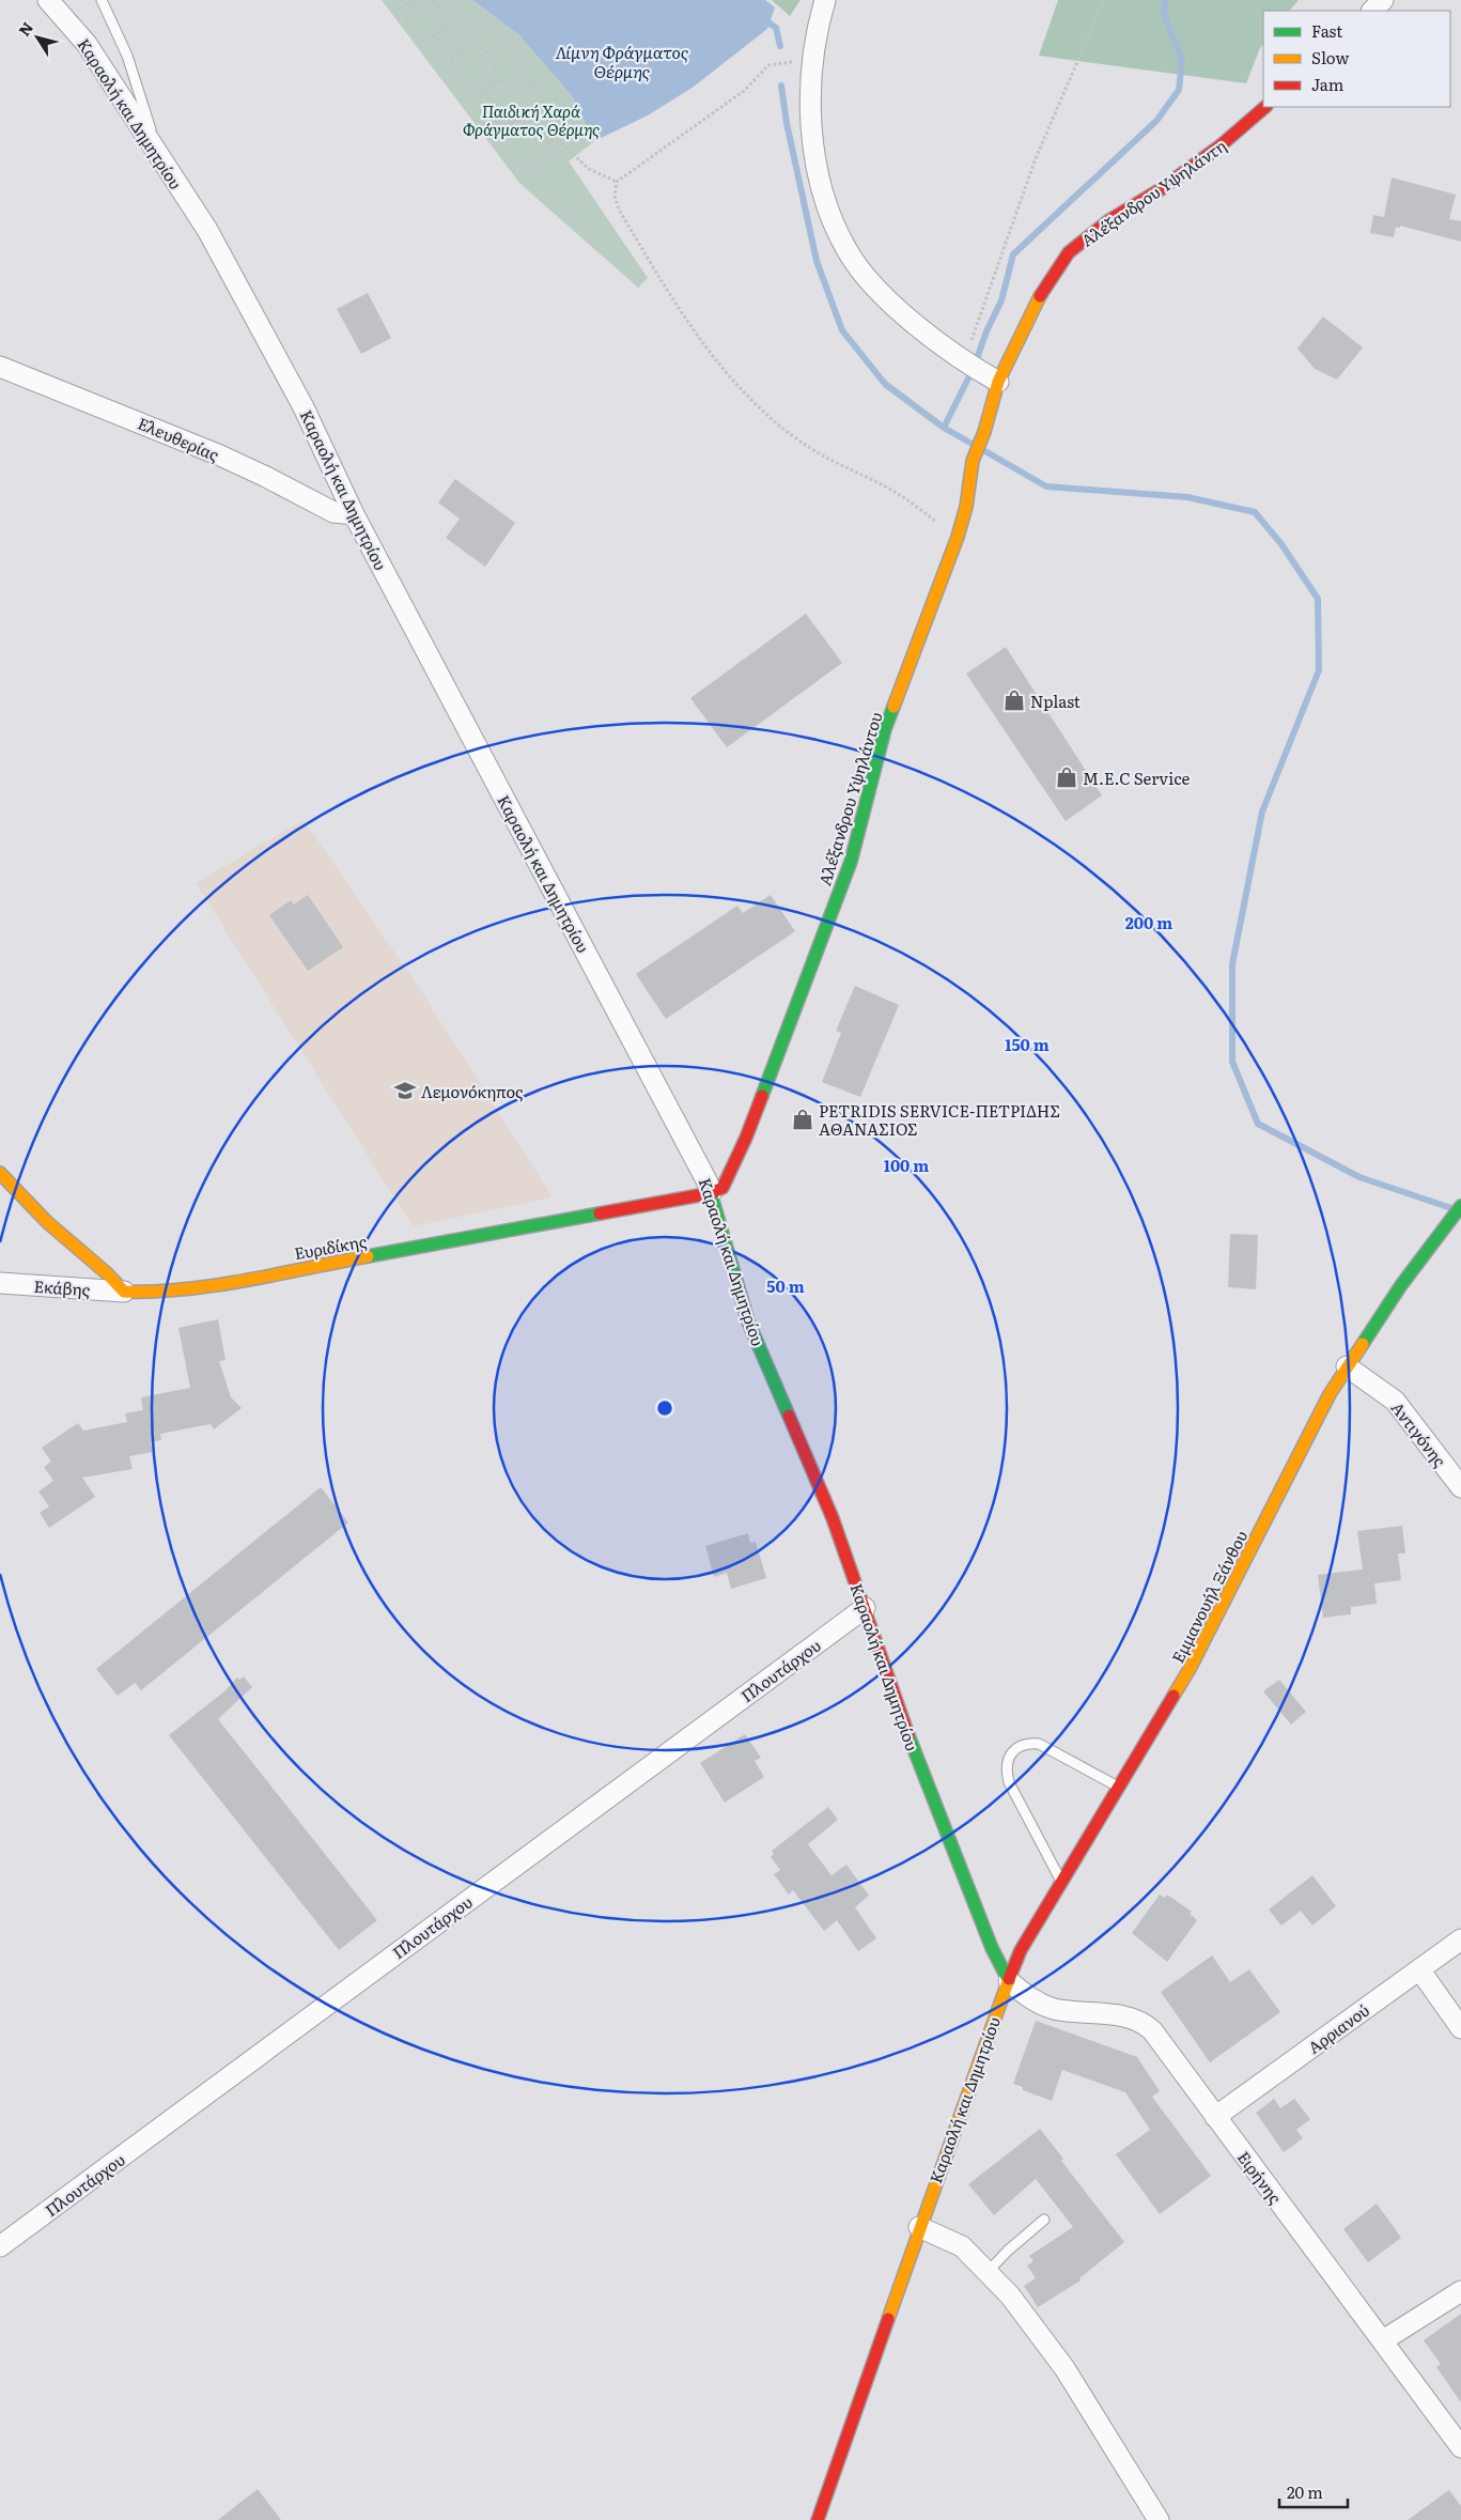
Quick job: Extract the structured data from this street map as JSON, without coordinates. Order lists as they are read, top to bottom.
{
  "streets": {
    "street": [
      "Καραολή και Δημητρίου",
      "Αλέξανδρου Υψηλάντη",
      "Ελευθερίας",
      "Αλέξανδρου Υψηλάντου",
      "Ευριδίκης",
      "Εκάβης",
      "Αντιγόνης",
      "Εμμανουήλ Ξάνθου",
      "Πλουτάρχου",
      "Αρριανού",
      "Ειρήνης"
    ]
  },
  "crossings": [
    ["Καραολή και Δημητρίου", "Ελευθερίας"],
    ["Καραολή και Δημητρίου", "Αλέξανδρου Υψηλάντου"],
    ["Καραολή και Δημητρίου", "Ευριδίκης"],
    ["Καραολή και Δημητρίου", "Εμμανουήλ Ξάνθου"],
    ["Καραολή και Δημητρίου", "Πλουτάρχου"],
    ["Καραολή και Δημητρίου", "Ειρήνης"],
    ["Αλέξανδρου Υψηλάντη", "Αλέξανδρου Υψηλάντου"],
    ["Αλέξανδρου Υψηλάντου", "Ευριδίκης"],
    ["Ευριδίκης", "Εκάβης"],
    ["Αντιγόνης", "Εμμανουήλ Ξάνθου"],
    ["Εμμανουήλ Ξάνθου", "Ειρήνης"],
    ["Αρριανού", "Ειρήνης"]
  ],
  "water": ["Λίμνη Φράγματος Θέρμης"],
  "parks": ["Παιδική Χαρά Φράγματος Θέρμης"],
  "places": {
    "shop": ["Nplast", "M.E.C Service", "PETRIDIS SERVICE-ΠΕΤΡΙΔΗΣ ΑΘΑΝΑΣΙΟΣ"],
    "school or university": ["Λεμονόκηπος"]
  },
  "legend": ["Fast", "Slow", "Jam"],
  "scale_bar": "20 m",
  "north": "top left",
  "rings": [
    "200 m",
    "150 m",
    "100 m",
    "50 m"
  ]
}
